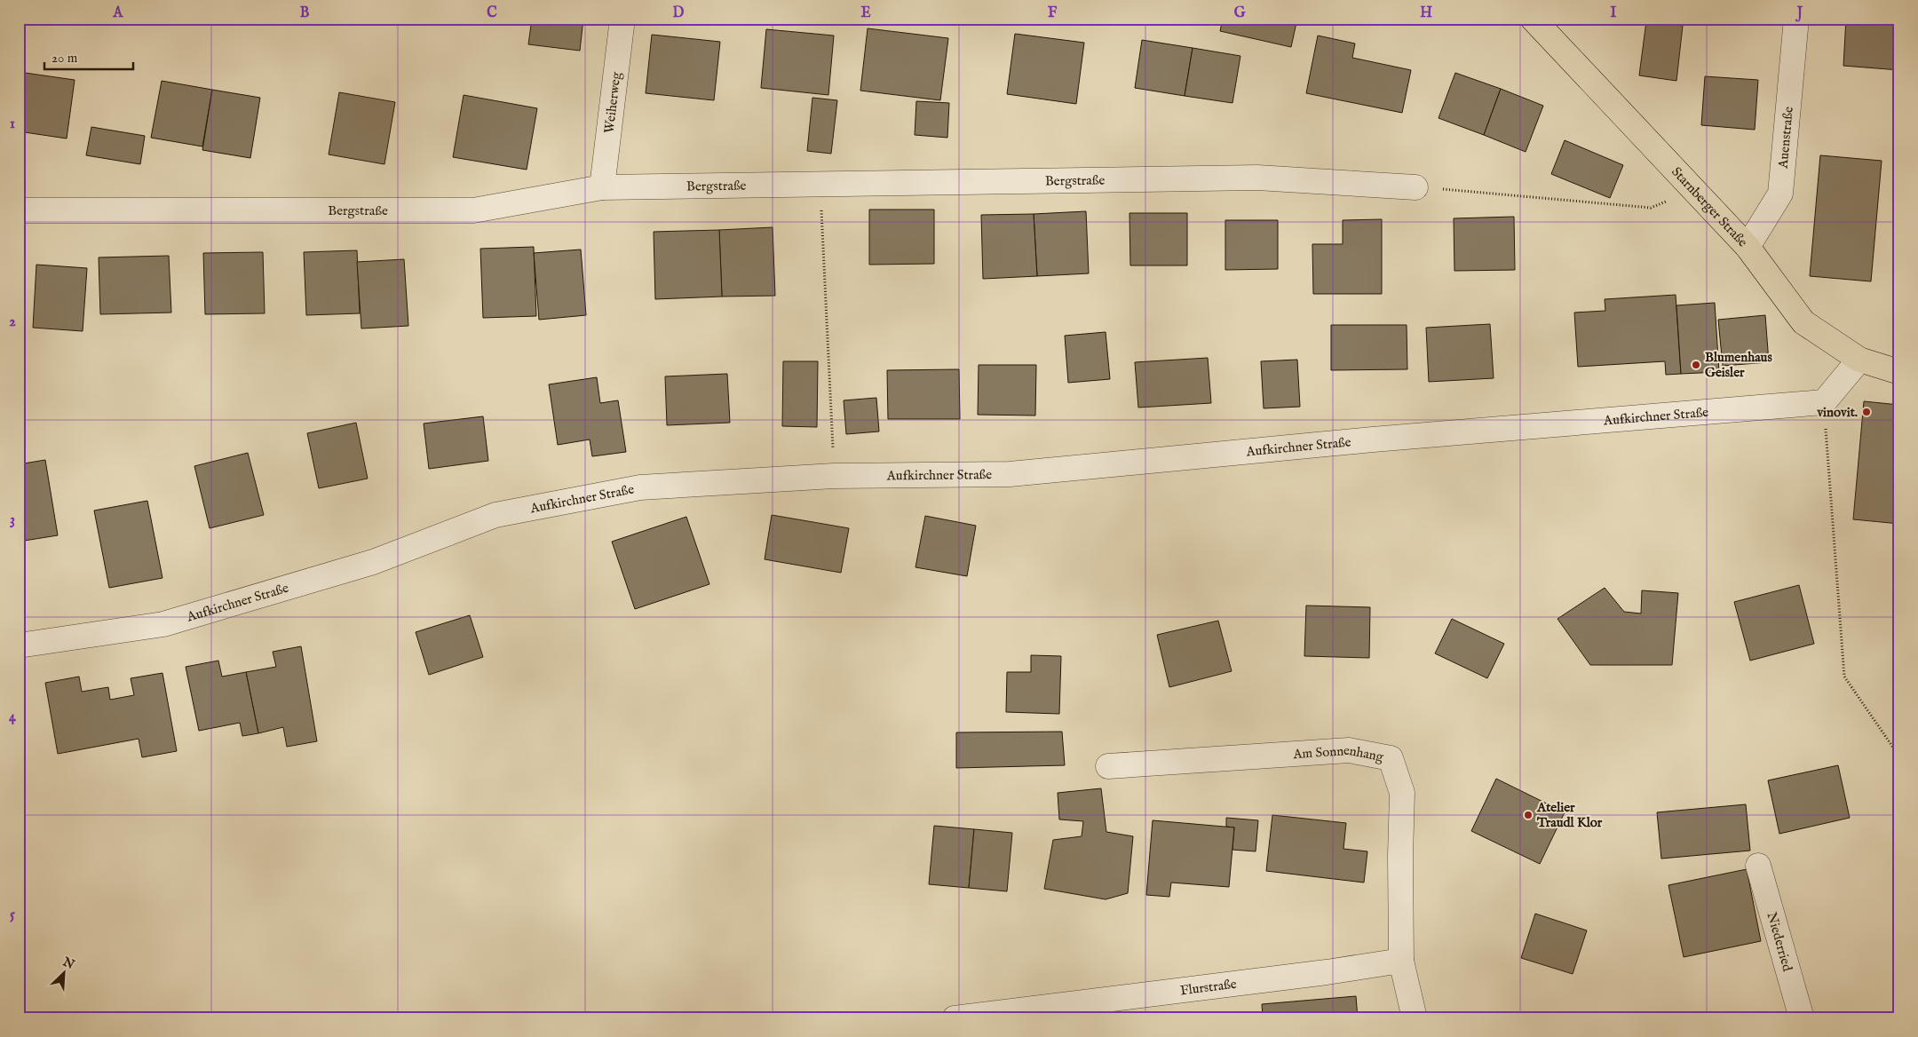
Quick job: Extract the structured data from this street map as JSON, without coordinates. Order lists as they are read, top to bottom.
{
  "streets": {
    "main road": ["Starnberger Straße"],
    "street": [
      "Weiherweg",
      "Auenstraße",
      "Bergstraße",
      "Aufkirchner Straße",
      "Am Sonnenhang",
      "Niederried",
      "Flurstraße"
    ]
  },
  "crossings": [
    ["Weiherweg", "Bergstraße"],
    ["Auenstraße", "Starnberger Straße"],
    ["Am Sonnenhang", "Flurstraße"]
  ],
  "places": ["Blumenhaus Geisler", "vinovit.", "Atelier Traudl Klor"],
  "scale_bar": "20 m",
  "north": "top right",
  "grid": {
    "columns": [
      "A",
      "B",
      "C",
      "D",
      "E",
      "F",
      "G",
      "H",
      "I",
      "J"
    ],
    "rows": [
      "1",
      "2",
      "3",
      "4",
      "5"
    ]
  }
}
